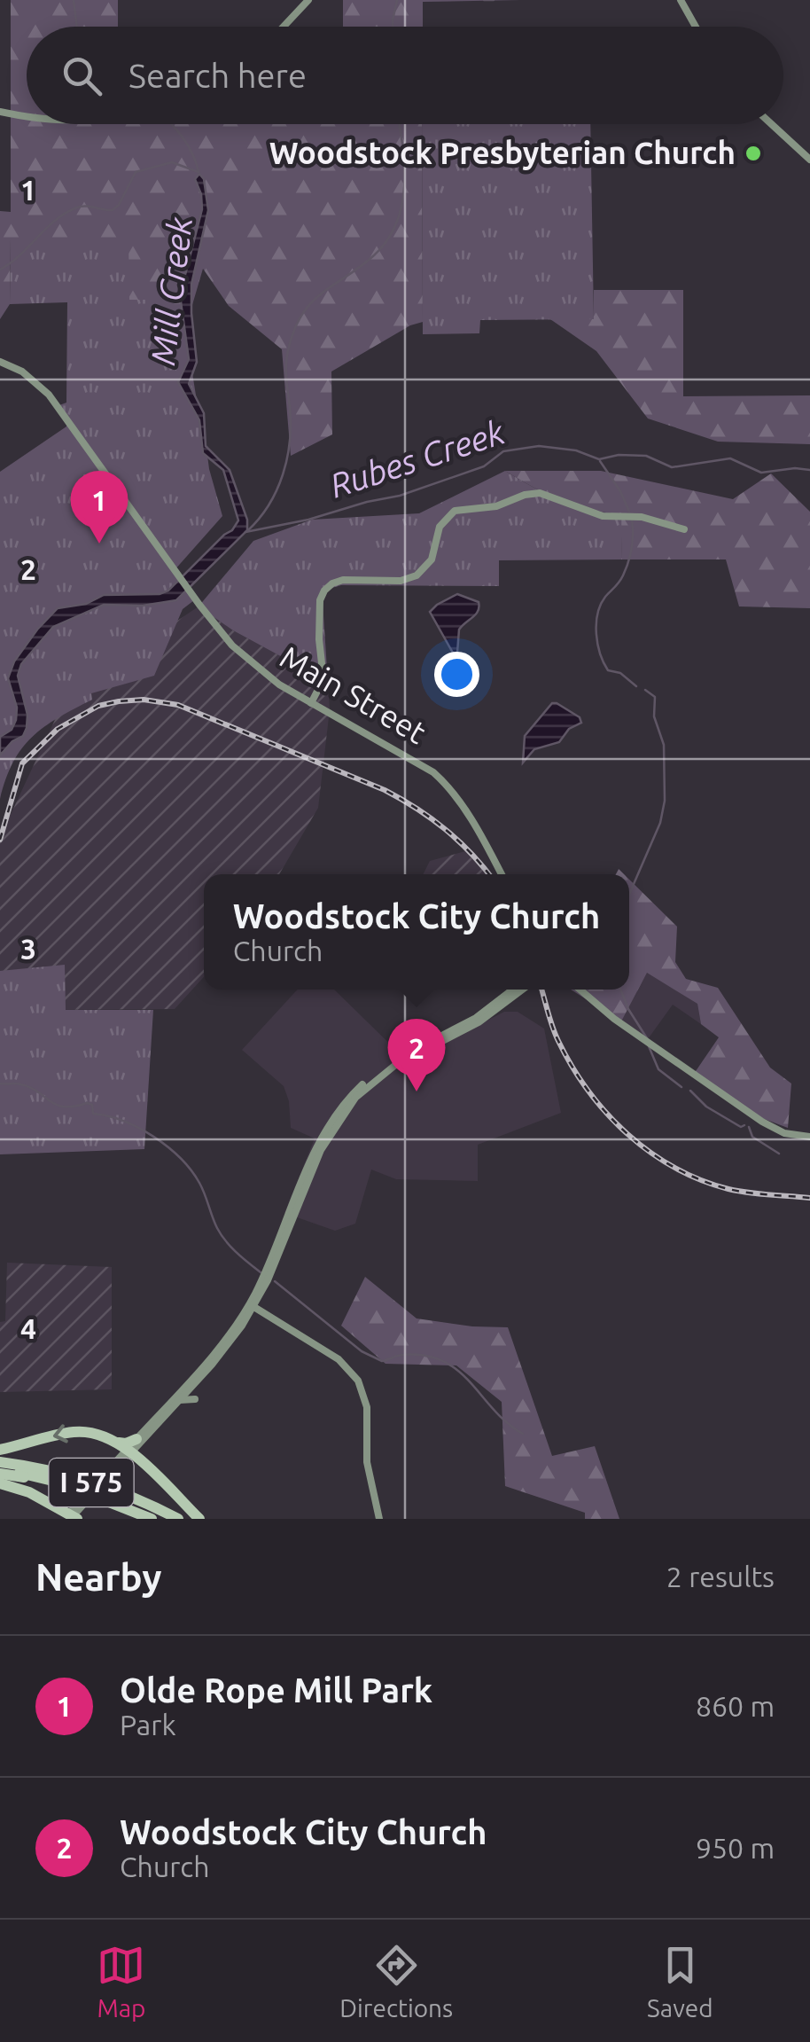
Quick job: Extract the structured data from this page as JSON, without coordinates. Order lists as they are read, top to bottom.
{
  "streets": {
    "highway": ["I 575"],
    "main road": ["Main Street"]
  },
  "water": ["Mill Creek", "Rubes Creek"],
  "places": ["Woodstock Presbyterian Church"],
  "page": {
    "search": "Search here",
    "pins": ["1", "2"],
    "popup": ["Woodstock City Church", "Church"],
    "heading": ["Nearby", "2 results"],
    "list": [
      {
        "mark": "1",
        "name": "Olde Rope Mill Park",
        "note": "Park",
        "value": "860 m"
      },
      {
        "mark": "2",
        "name": "Woodstock City Church",
        "note": "Church",
        "value": "950 m"
      }
    ],
    "nav": ["Map", "Directions", "Saved"]
  },
  "grid": {
    "rows": [
      "1",
      "2",
      "3",
      "4"
    ]
  }
}
